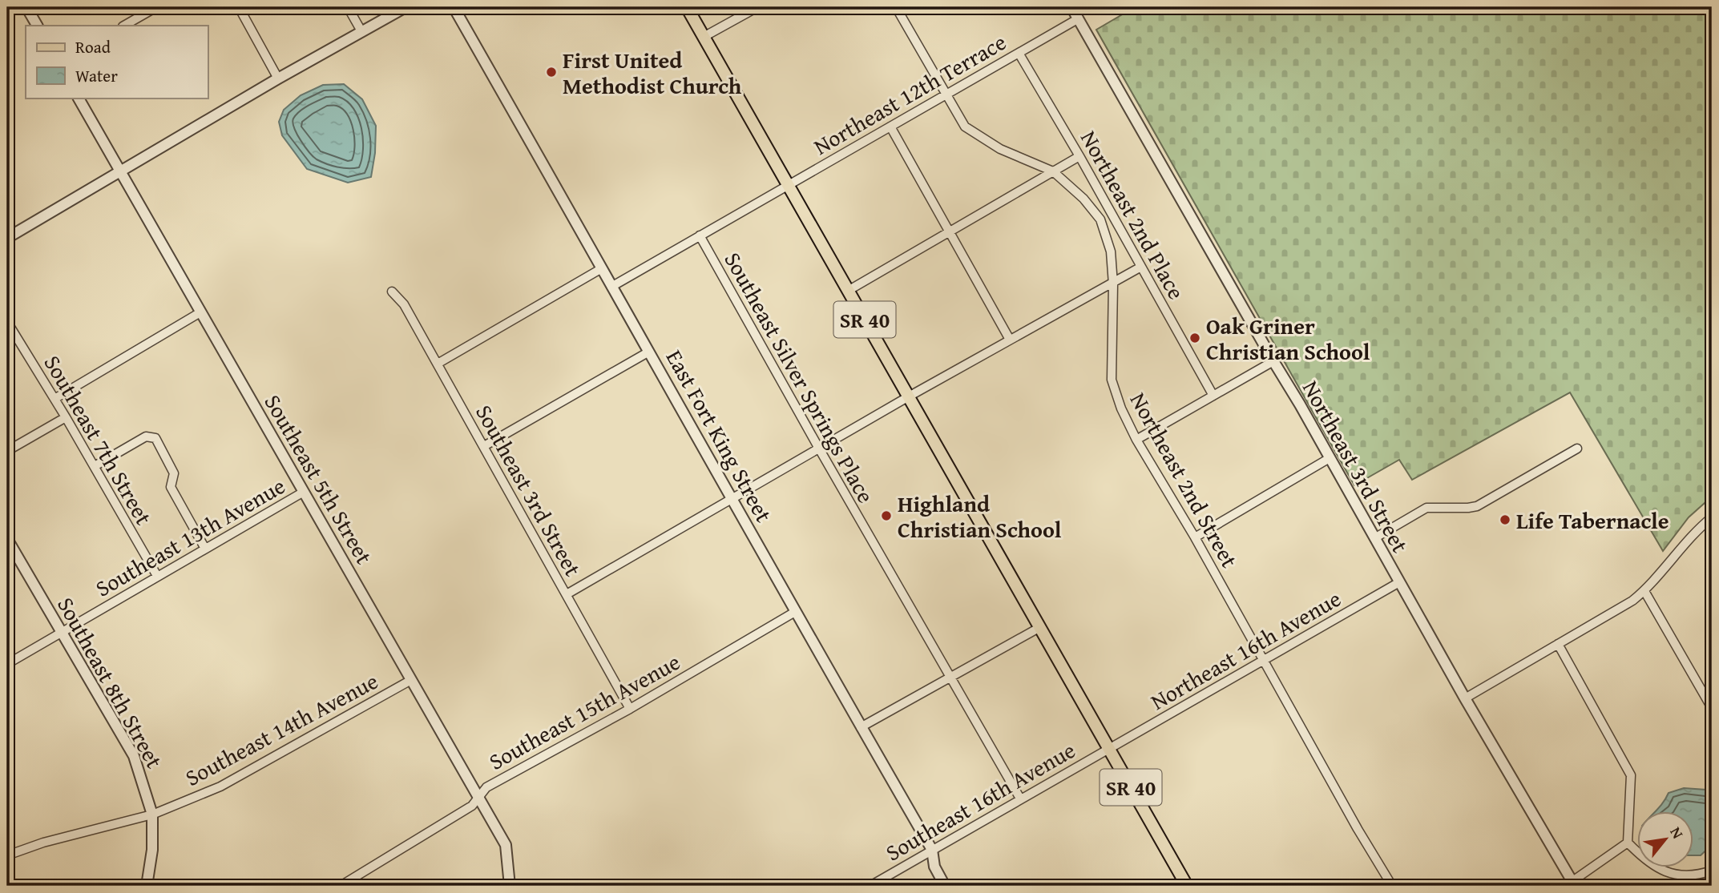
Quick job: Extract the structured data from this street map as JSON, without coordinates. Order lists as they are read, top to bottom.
{
  "streets": {
    "main road": ["SR 40"],
    "street": [
      "Northeast 12th Terrace",
      "Northeast 2nd Place",
      "Southeast Silver Springs Place",
      "East Fort King Street",
      "Southeast 7th Street",
      "Northeast 3rd Street",
      "Southeast 5th Street",
      "Northeast 2nd Street",
      "Southeast 3rd Street",
      "Southeast 13th Avenue",
      "Northeast 16th Avenue",
      "Southeast 8th Street",
      "Southeast 15th Avenue",
      "Southeast 14th Avenue",
      "Southeast 16th Avenue"
    ]
  },
  "crossings": [
    ["Northeast 12th Terrace", "Northeast 2nd Place"],
    ["Northeast 12th Terrace", "SR 40"],
    ["Northeast 12th Terrace", "Southeast Silver Springs Place"],
    ["Northeast 12th Terrace", "East Fort King Street"],
    ["Northeast 12th Terrace", "Northeast 3rd Street"],
    ["Northeast 12th Terrace", "Northeast 2nd Street"],
    ["SR 40", "Northeast 16th Avenue"],
    ["SR 40", "Southeast 16th Avenue"],
    ["Southeast Silver Springs Place", "Southeast 16th Avenue"],
    ["East Fort King Street", "Southeast 15th Avenue"],
    ["East Fort King Street", "Southeast 16th Avenue"],
    ["Southeast 7th Street", "Southeast 13th Avenue"],
    ["Northeast 3rd Street", "Northeast 16th Avenue"],
    ["Southeast 5th Street", "Southeast 13th Avenue"],
    ["Southeast 5th Street", "Southeast 15th Avenue"],
    ["Southeast 5th Street", "Southeast 14th Avenue"],
    ["Northeast 2nd Street", "Northeast 16th Avenue"],
    ["Southeast 3rd Street", "Southeast 15th Avenue"],
    ["Southeast 13th Avenue", "Southeast 8th Street"],
    ["Northeast 16th Avenue", "Southeast 16th Avenue"],
    ["Southeast 8th Street", "Southeast 14th Avenue"]
  ],
  "places": [
    "First United Methodist Church",
    "Oak Griner Christian School",
    "Highland Christian School",
    "Life Tabernacle"
  ],
  "legend": ["Road", "Water"],
  "north": "top right"
}
